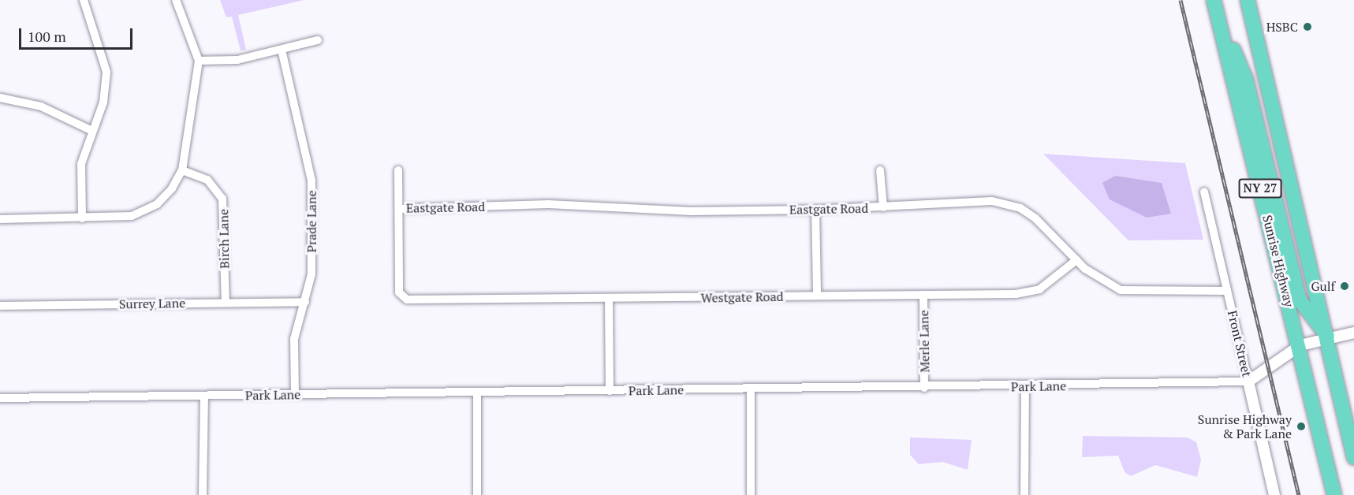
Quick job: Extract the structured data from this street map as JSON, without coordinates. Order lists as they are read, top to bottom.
{
  "streets": {
    "highway": ["NY 27", "Sunrise Highway"],
    "street": [
      "Eastgate Road",
      "Prade Lane",
      "Birch Lane",
      "Westgate Road",
      "Surrey Lane",
      "Merle Lane",
      "Front Street",
      "Park Lane"
    ]
  },
  "crossings": [
    ["Eastgate Road", "Westgate Road"],
    ["Eastgate Road", "Front Street"],
    ["Prade Lane", "Surrey Lane"],
    ["Prade Lane", "Park Lane"],
    ["Birch Lane", "Surrey Lane"],
    ["Westgate Road", "Merle Lane"],
    ["Merle Lane", "Park Lane"],
    ["Front Street", "Park Lane"]
  ],
  "places": ["HSBC", "Gulf", "Sunrise Highway & Park Lane"],
  "scale_bar": "100 m"
}
